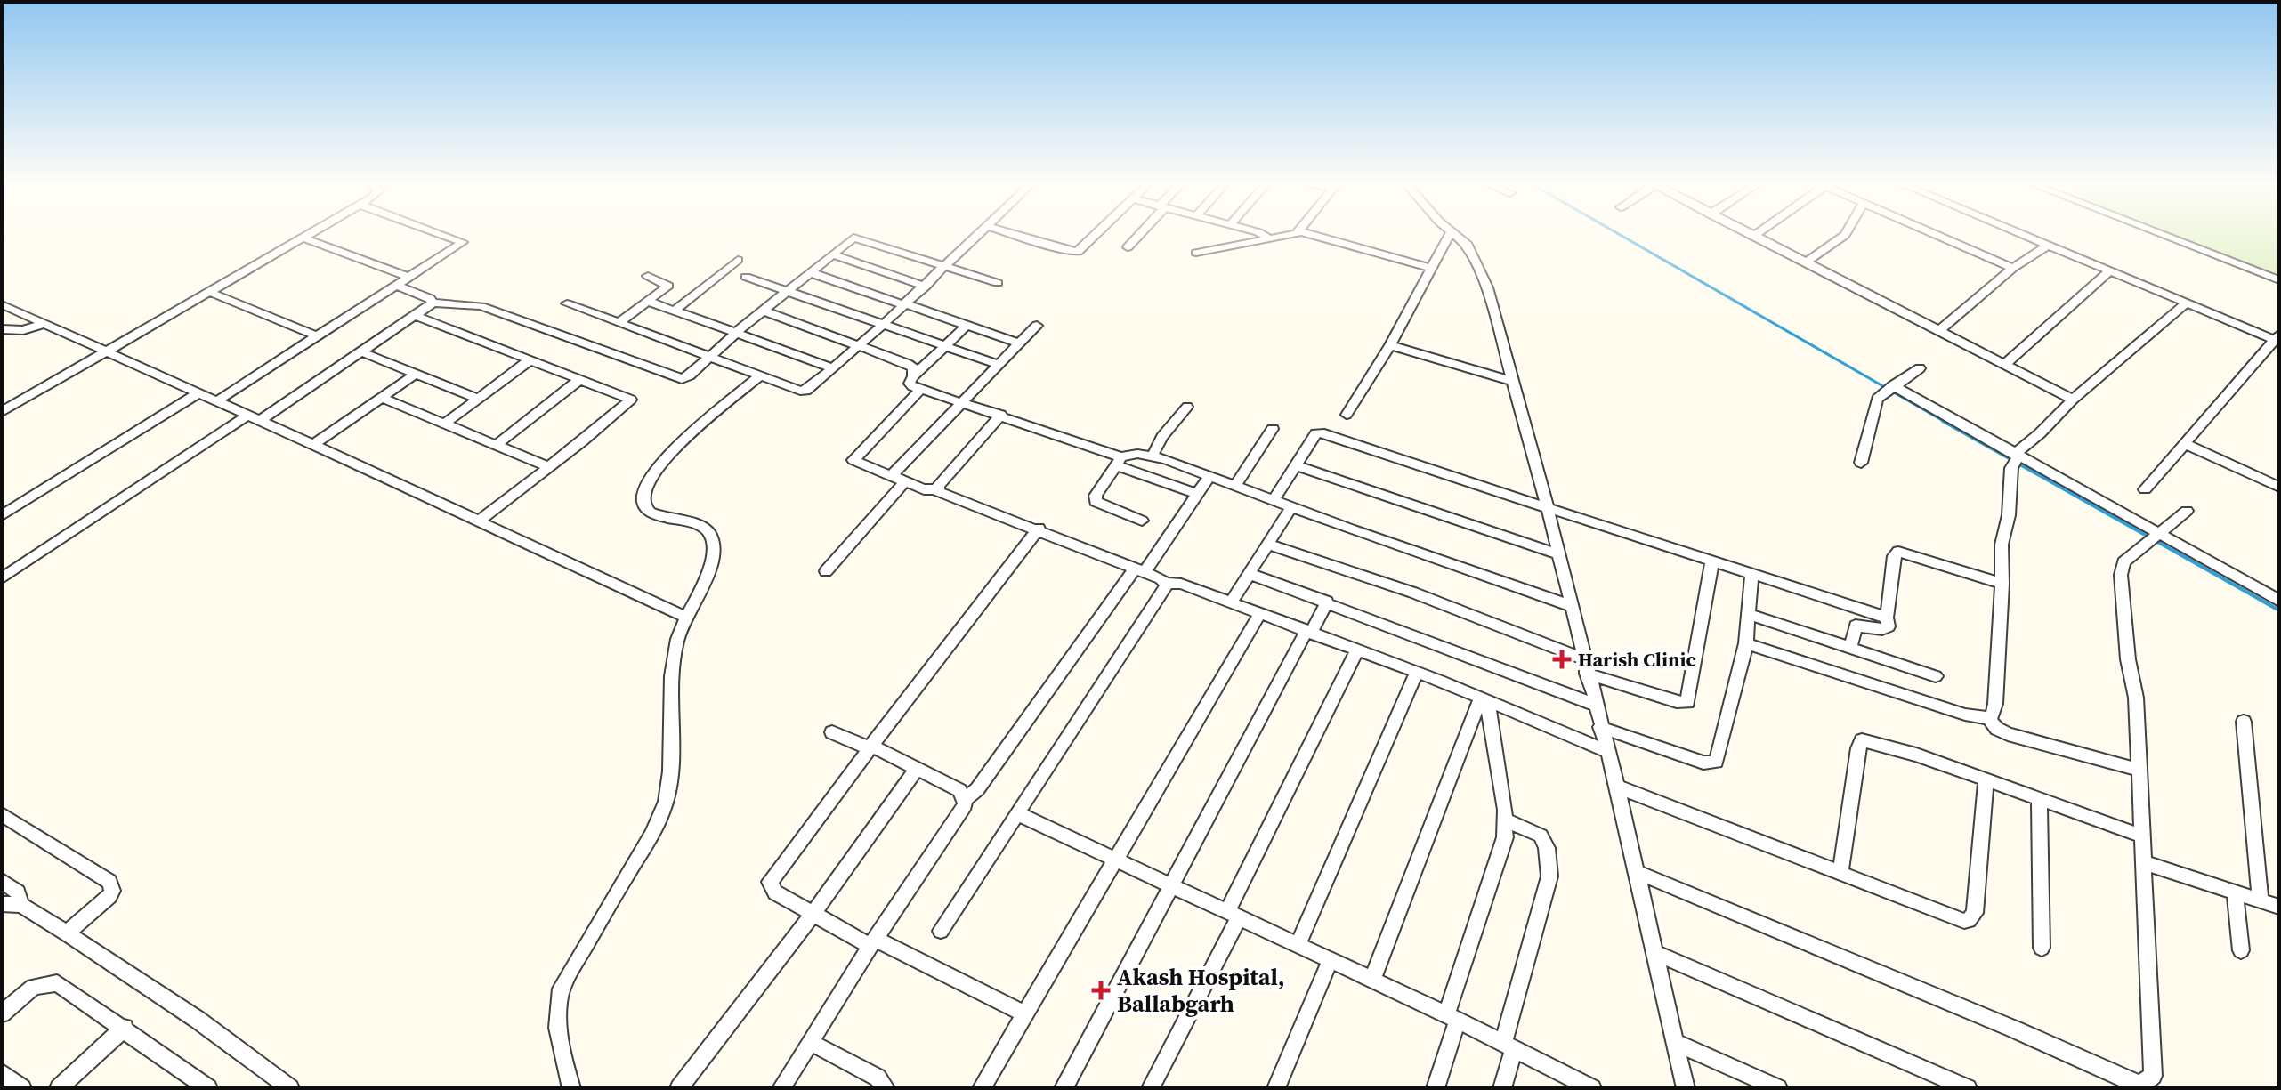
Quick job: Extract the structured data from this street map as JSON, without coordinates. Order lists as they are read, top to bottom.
{
  "places": {
    "health": ["Harish Clinic", "Akash Hospital, Ballabgarh"]
  }
}
